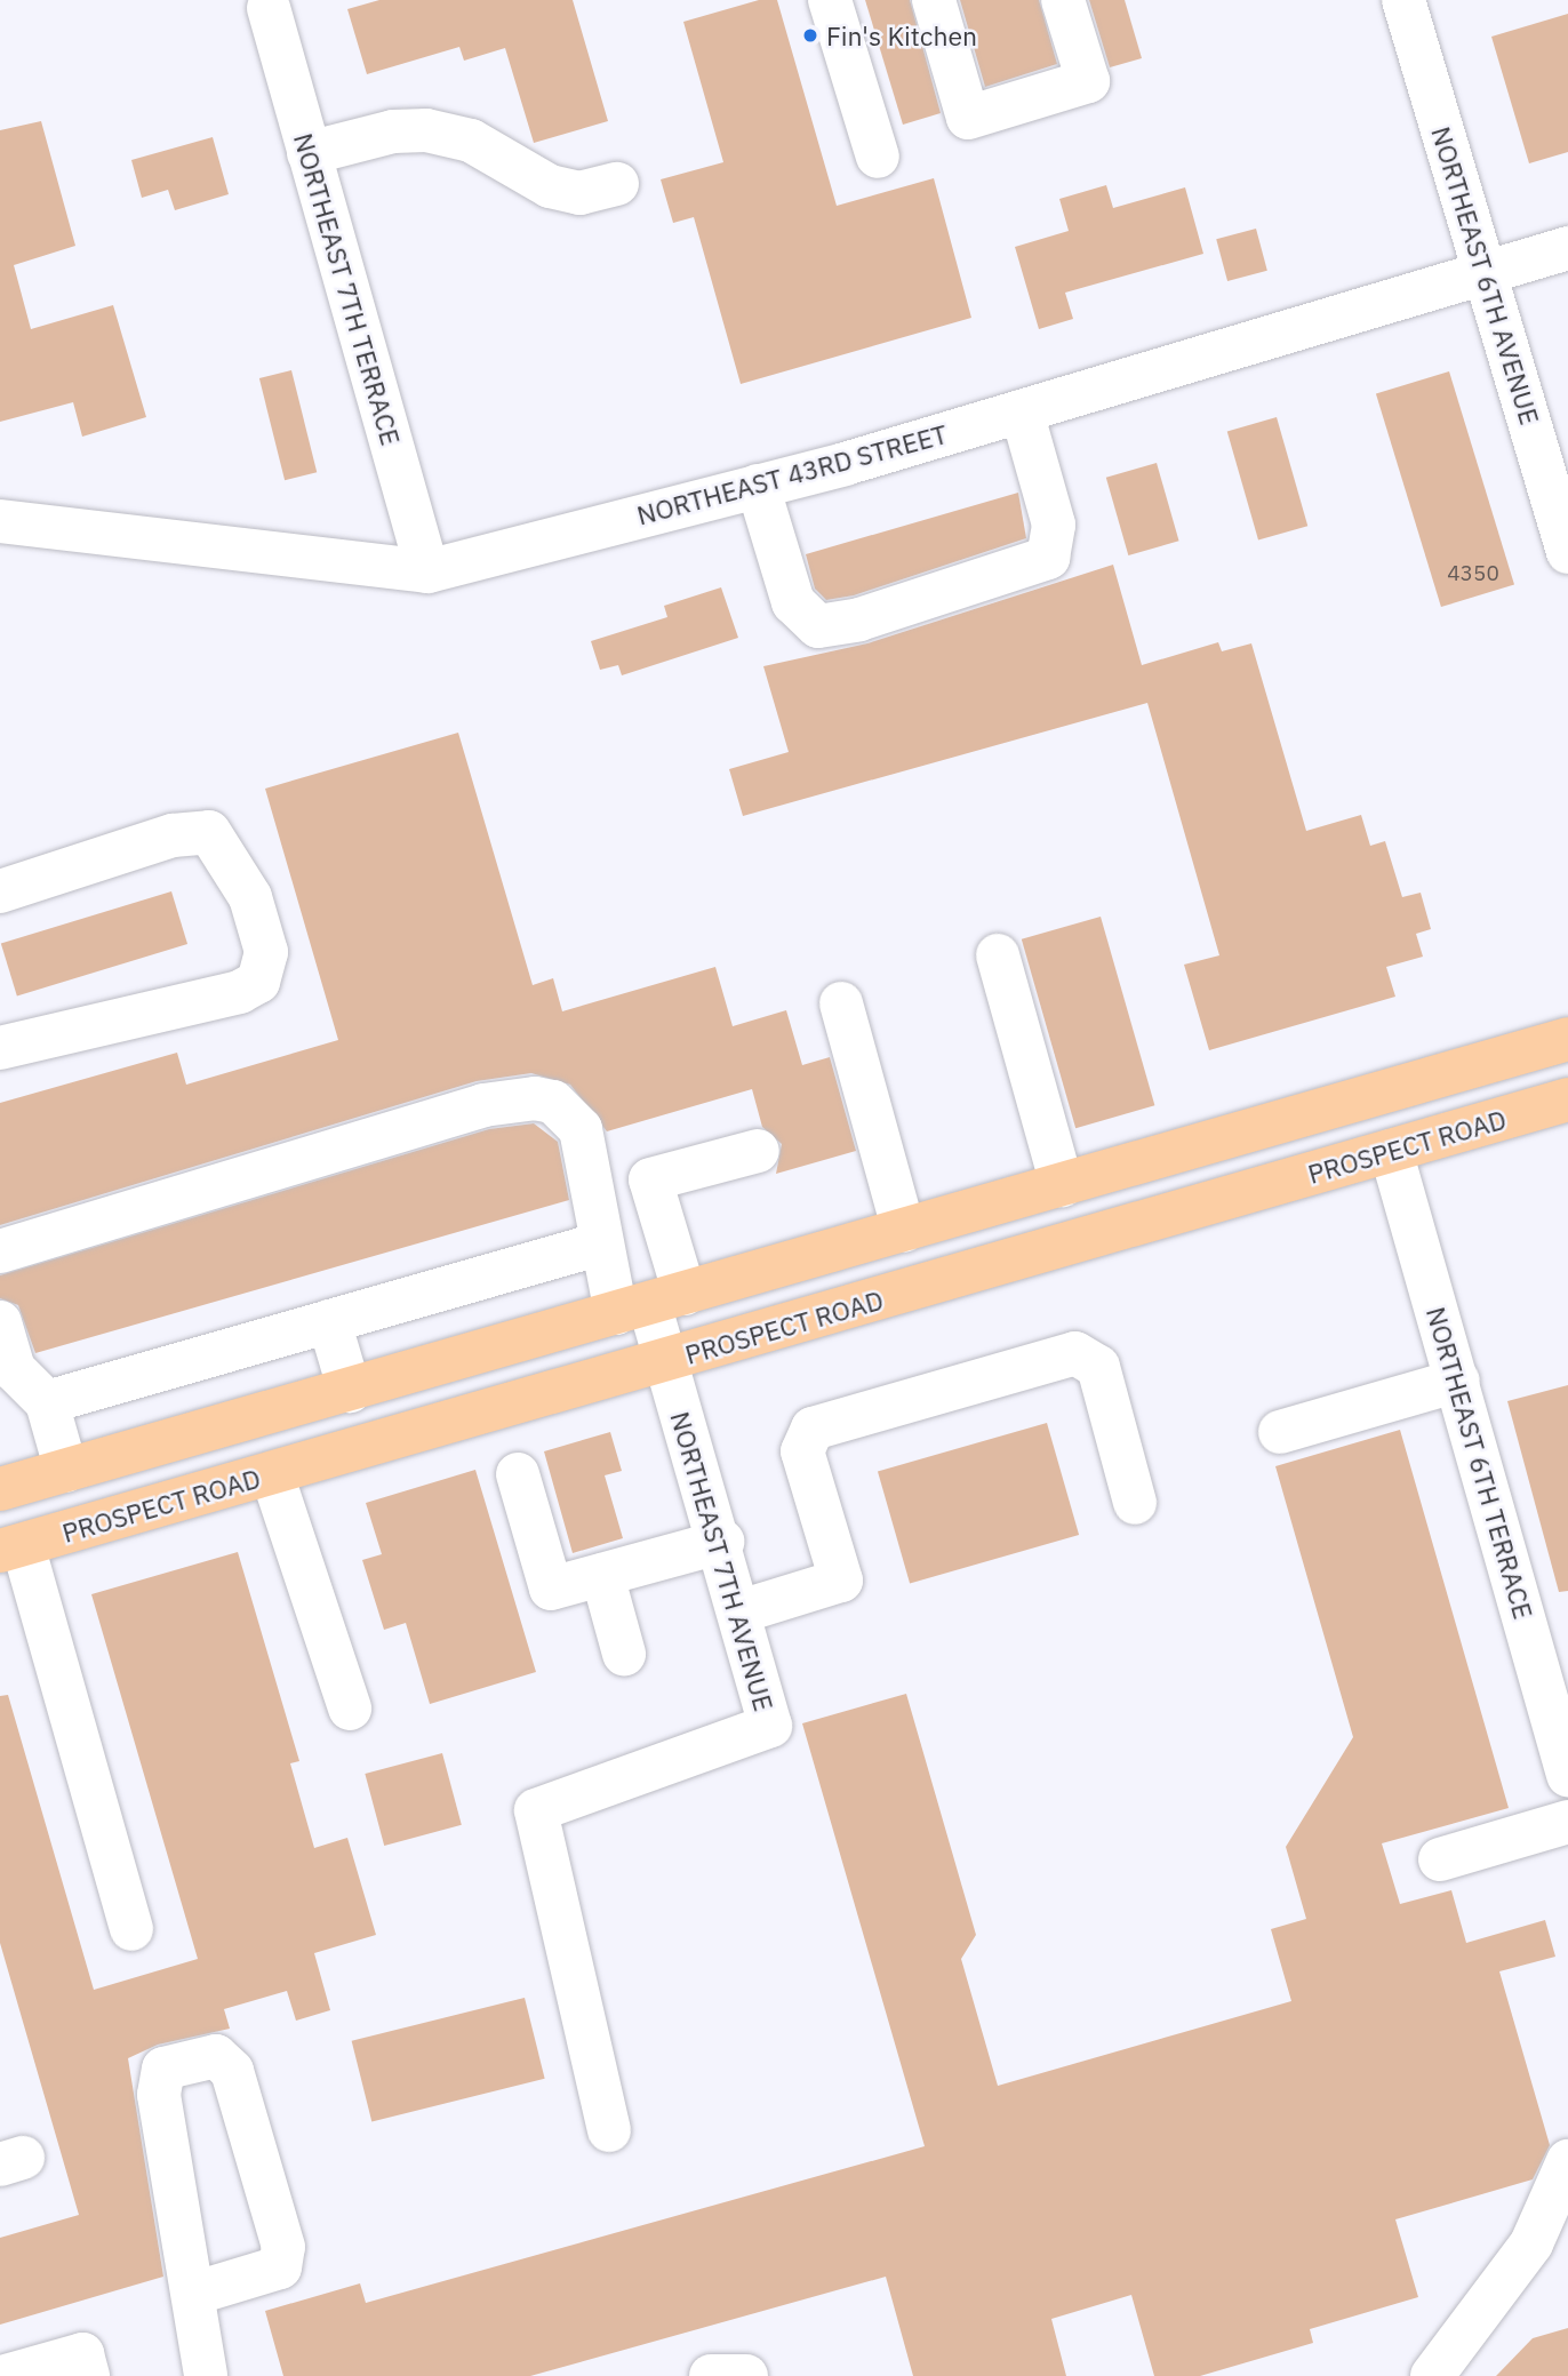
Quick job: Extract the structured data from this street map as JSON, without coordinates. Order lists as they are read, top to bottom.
{
  "streets": {
    "main road": ["PROSPECT ROAD"],
    "street": [
      "NORTHEAST 6TH AVENUE",
      "NORTHEAST 7TH TERRACE",
      "NORTHEAST 43RD STREET",
      "NORTHEAST 6TH TERRACE",
      "NORTHEAST 7TH AVENUE"
    ]
  },
  "crossings": [
    ["NORTHEAST 6TH AVENUE", "NORTHEAST 43RD STREET"],
    ["NORTHEAST 7TH TERRACE", "NORTHEAST 43RD STREET"],
    ["PROSPECT ROAD", "NORTHEAST 6TH TERRACE"],
    ["PROSPECT ROAD", "NORTHEAST 7TH AVENUE"]
  ],
  "places": ["Fin's Kitchen"],
  "house_numbers": ["4350"]
}
